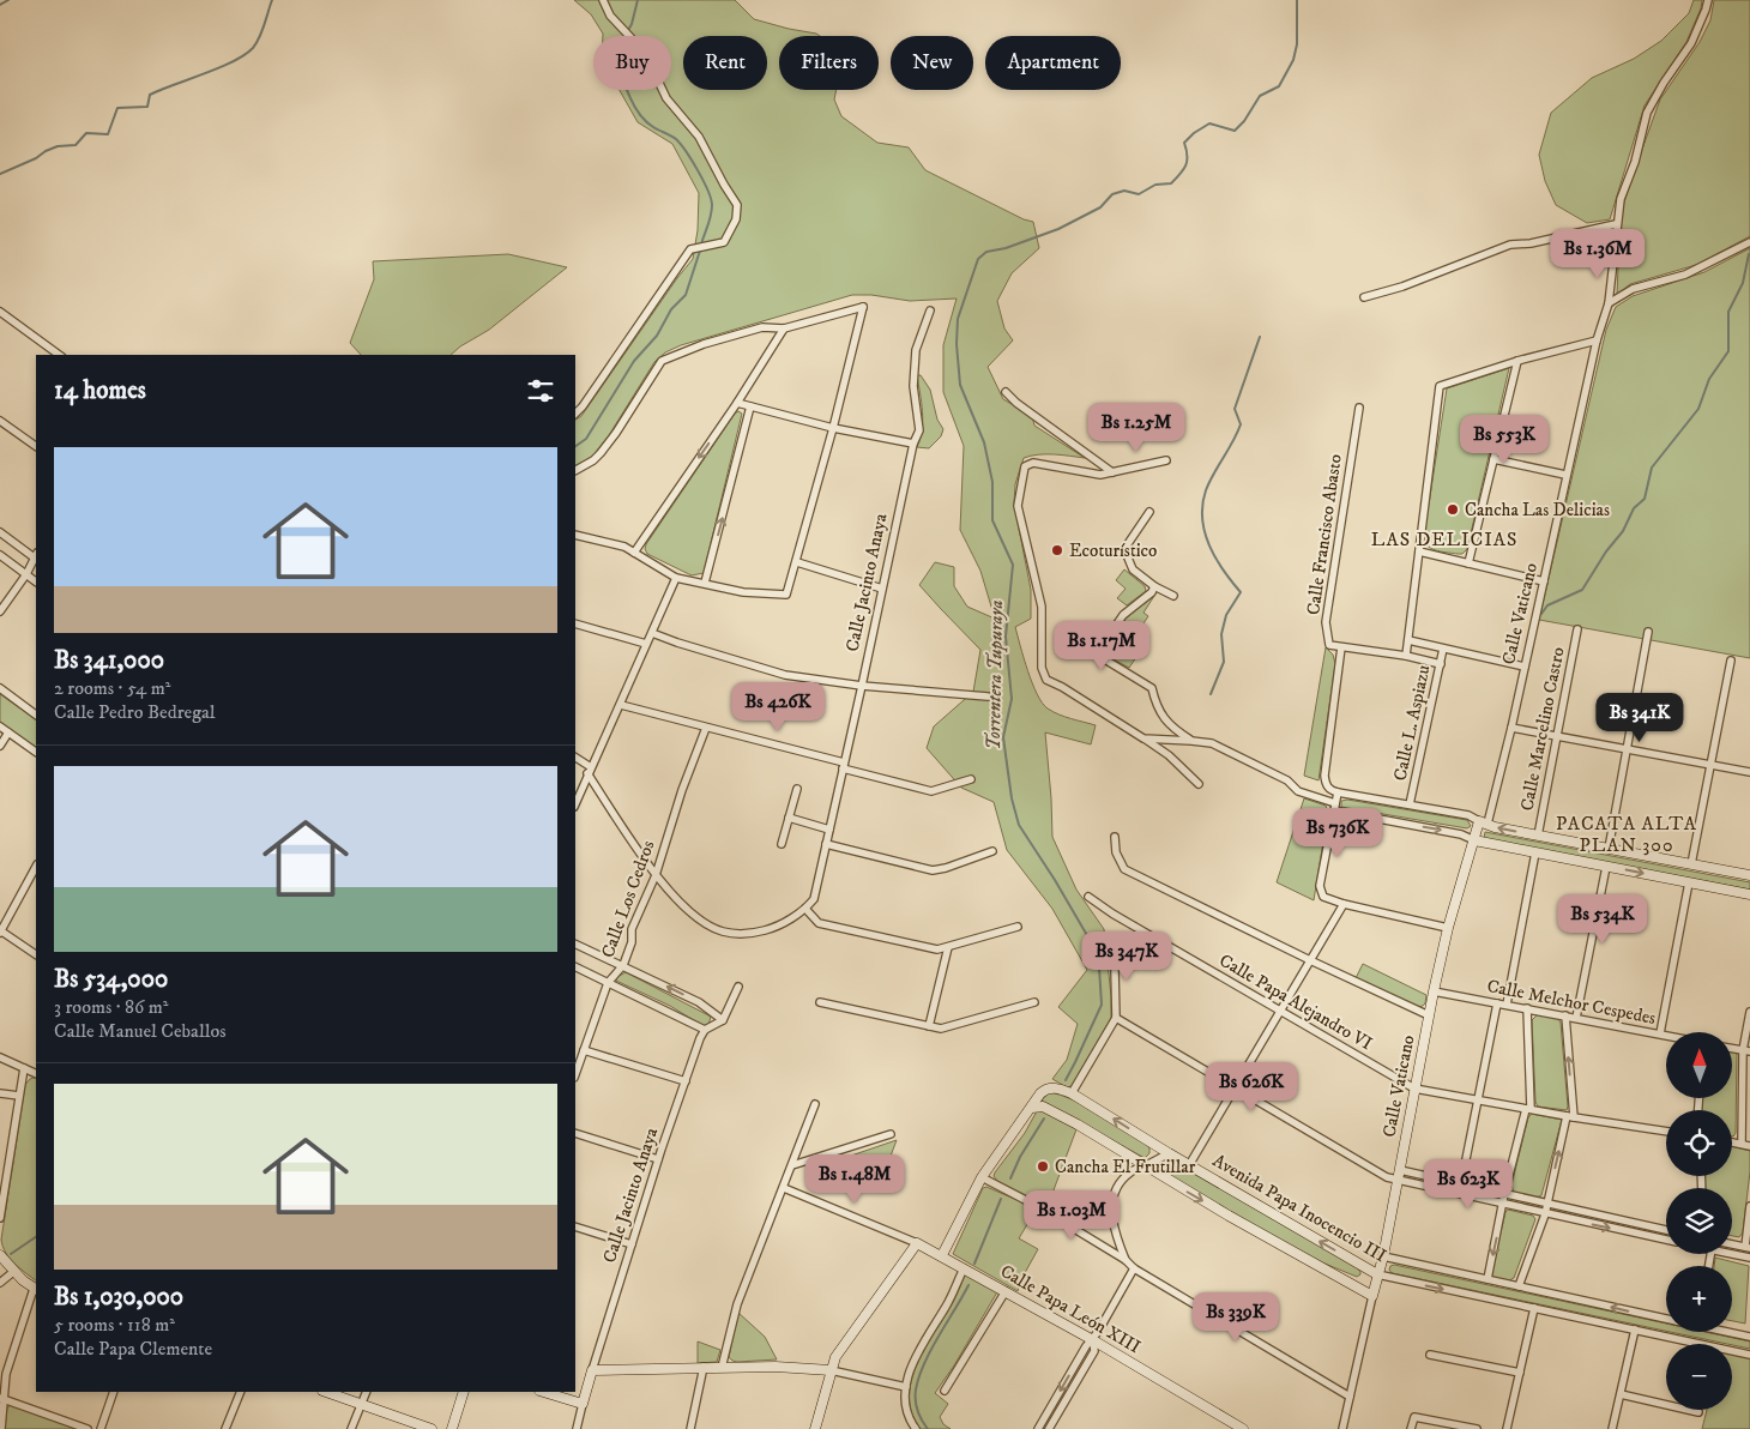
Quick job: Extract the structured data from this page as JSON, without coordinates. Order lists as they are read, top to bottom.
{
  "streets": {
    "street": [
      "Calle Francisco Abasto",
      "Calle Jacinto Anaya",
      "Calle Vaticano",
      "Calle L. Aspiazu",
      "Calle Marcelino Castro",
      "Calle Los Cedros",
      "Calle Papa Alejandro VI",
      "Calle Melchor Cespedes",
      "Avenida Papa Inocencio III",
      "Calle Papa León XIII"
    ]
  },
  "crossings": [
    ["Calle Jacinto Anaya", "Calle Los Cedros"],
    ["Calle Vaticano", "Calle Papa Alejandro VI"],
    ["Calle Vaticano", "Calle Melchor Cespedes"],
    ["Calle Vaticano", "Avenida Papa Inocencio III"]
  ],
  "districts": ["LAS DELICIAS", "PACATA ALTA PLAN 300"],
  "water": ["Torrentera Tupuraya"],
  "places": ["Cancha Las Delicias", "Ecoturístico", "Cancha El Frutillar"],
  "north": "top",
  "page": {
    "chip": [
      "Buy",
      "Rent",
      "Filters",
      "New",
      "Apartment"
    ],
    "price": [
      "Bs 1.36M",
      "Bs 1.25M",
      "Bs 553K",
      "Bs 1.17M",
      "Bs 426K",
      "Bs 341K",
      "Bs 736K",
      "Bs 534K",
      "Bs 347K",
      "Bs 626K",
      "Bs 1.48M",
      "Bs 623K",
      "Bs 1.03M",
      "Bs 339K"
    ],
    "heading": "14 homes",
    "list": [
      {
        "name": "Bs 341,000",
        "note": "2 rooms · 54 m² · Calle Pedro Bedregal"
      },
      {
        "name": "Bs 534,000",
        "note": "3 rooms · 86 m² · Calle Manuel Ceballos"
      },
      {
        "name": "Bs 1,030,000",
        "note": "5 rooms · 118 m² · Calle Papa Clemente"
      }
    ],
    "map_buttons": ["+", "−"]
  }
}
